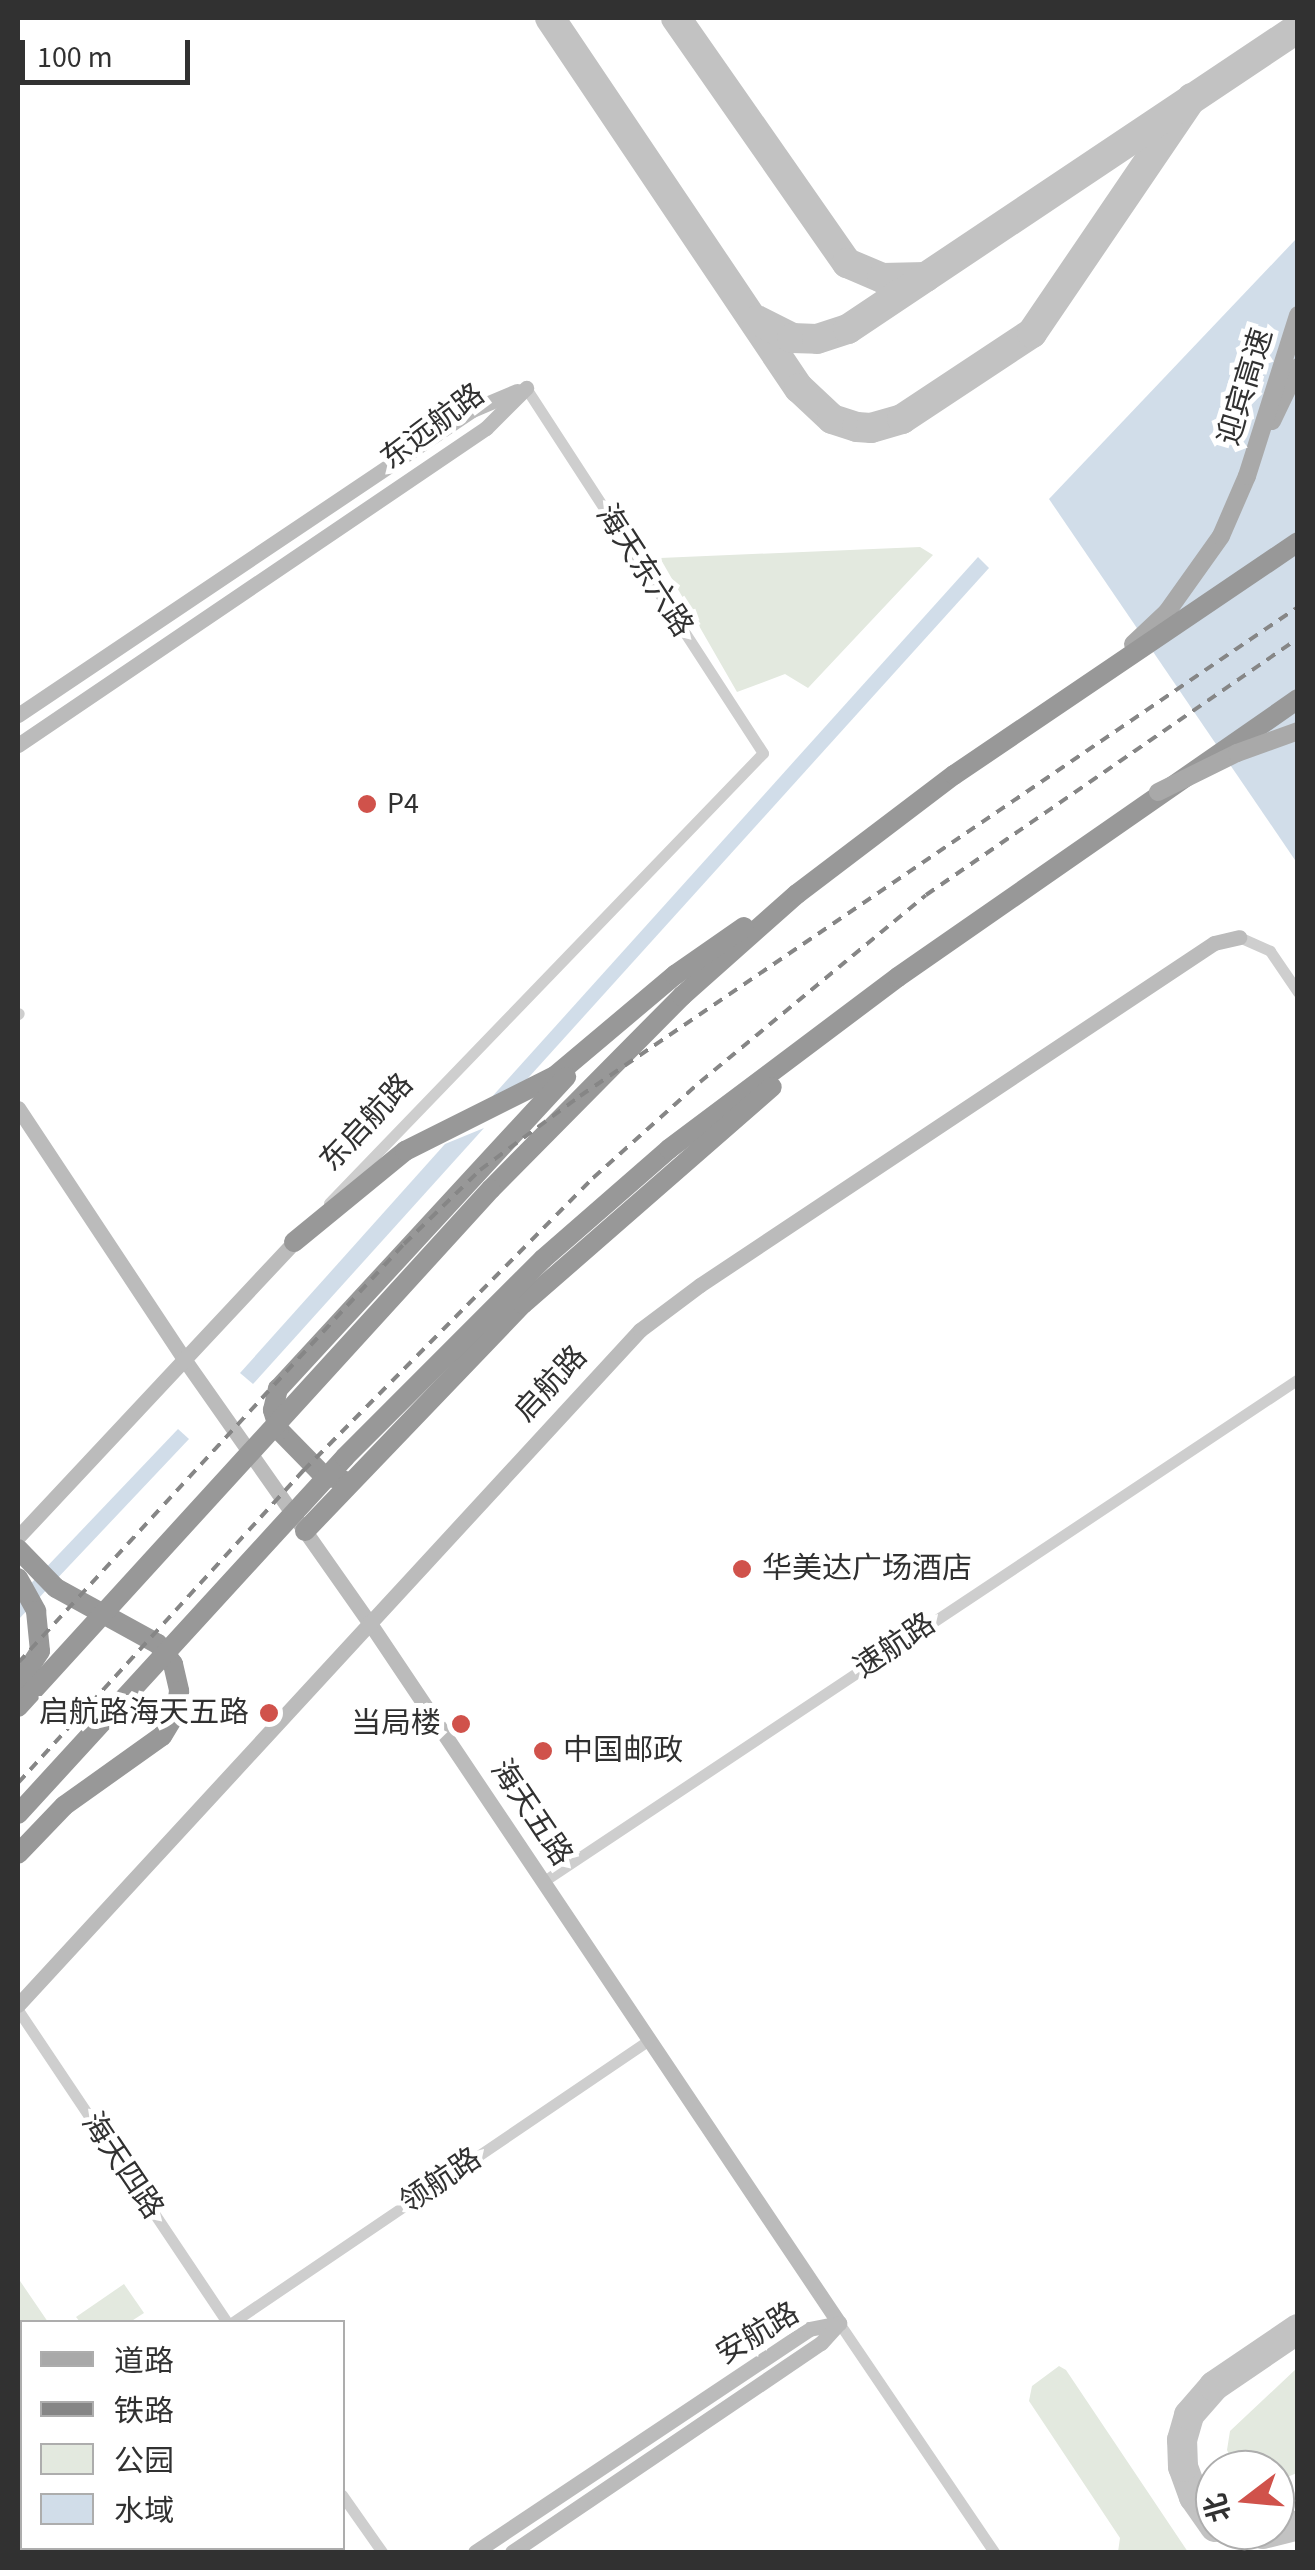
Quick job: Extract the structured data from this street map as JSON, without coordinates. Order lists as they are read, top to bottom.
{
  "streets": {
    "main road": ["迎宾高速"],
    "street": [
      "东远航路",
      "海天东六路",
      "东启航路",
      "启航路",
      "速航路",
      "海天五路",
      "海天四路",
      "领航路",
      "安航路"
    ]
  },
  "crossings": [
    ["东远航路", "海天东六路"],
    ["海天东六路", "东启航路"],
    ["东启航路", "海天五路"],
    ["启航路", "海天五路"],
    ["启航路", "海天四路"],
    ["速航路", "海天五路"],
    ["海天五路", "领航路"],
    ["海天五路", "安航路"]
  ],
  "places": [
    "P4",
    "华美达广场酒店",
    "启航路海天五路",
    "当局楼",
    "中国邮政"
  ],
  "legend": [
    "道路",
    "铁路",
    "公园",
    "水域"
  ],
  "scale_bar": "100 m",
  "north": "left"
}
